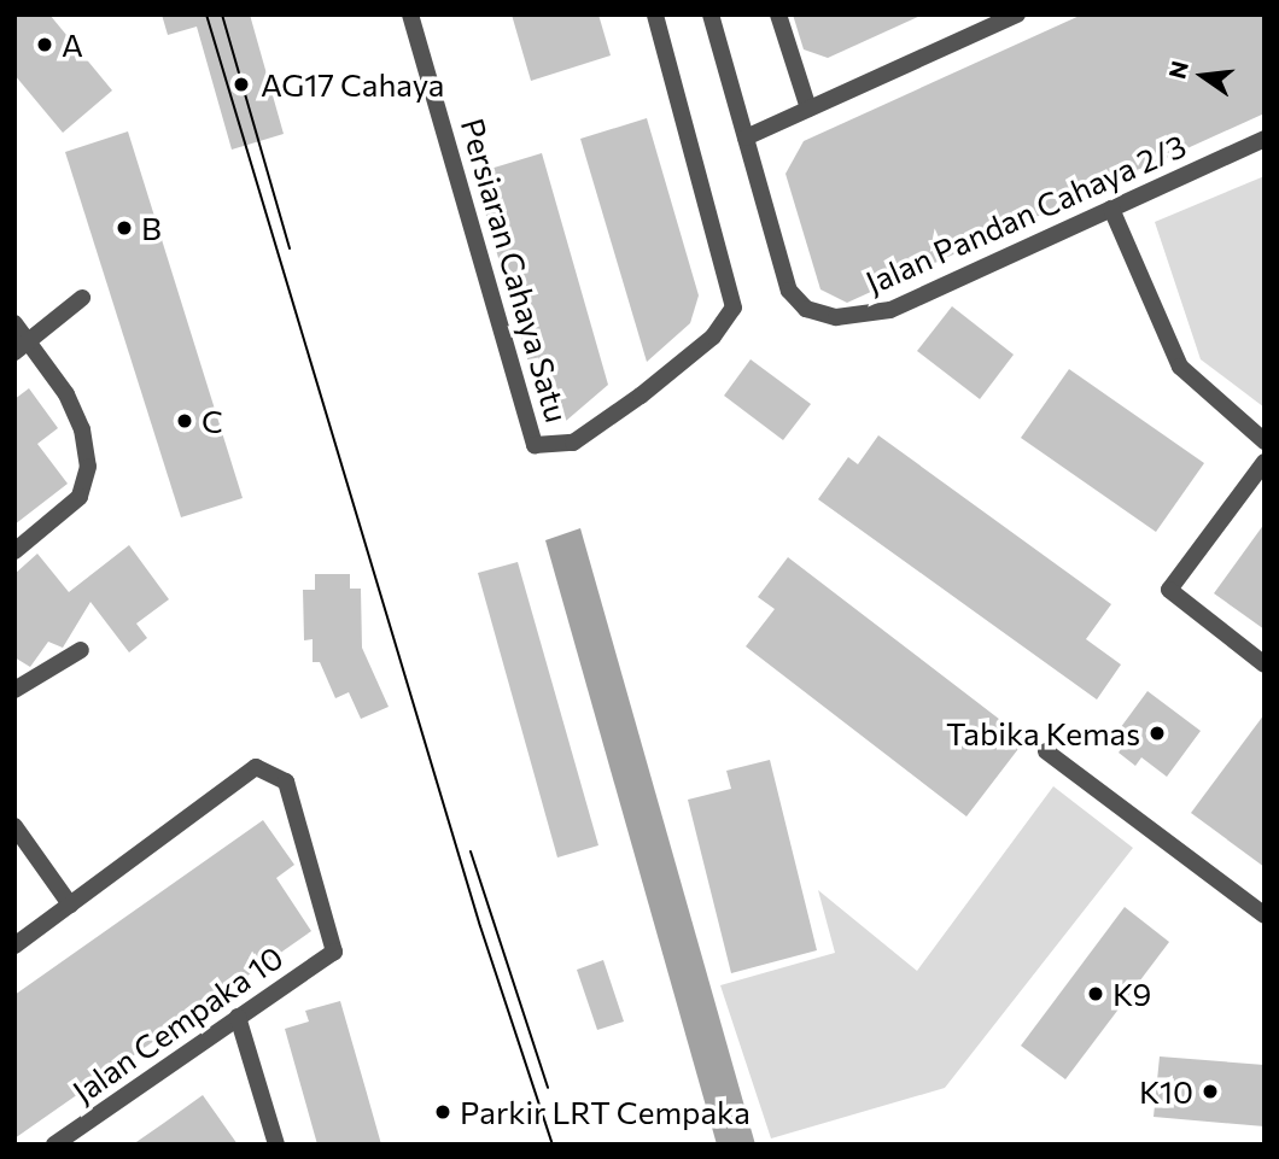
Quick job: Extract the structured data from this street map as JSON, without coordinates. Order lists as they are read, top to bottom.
{
  "streets": {
    "street": ["Jalan Pandan Cahaya 2/3", "Persiaran Cahaya Satu", "Jalan Cempaka 10"]
  },
  "places": [
    "A",
    "AG17 Cahaya",
    "B",
    "C",
    "Tabika Kemas",
    "K9",
    "K10",
    "Parkir LRT Cempaka"
  ],
  "north": "left"
}
